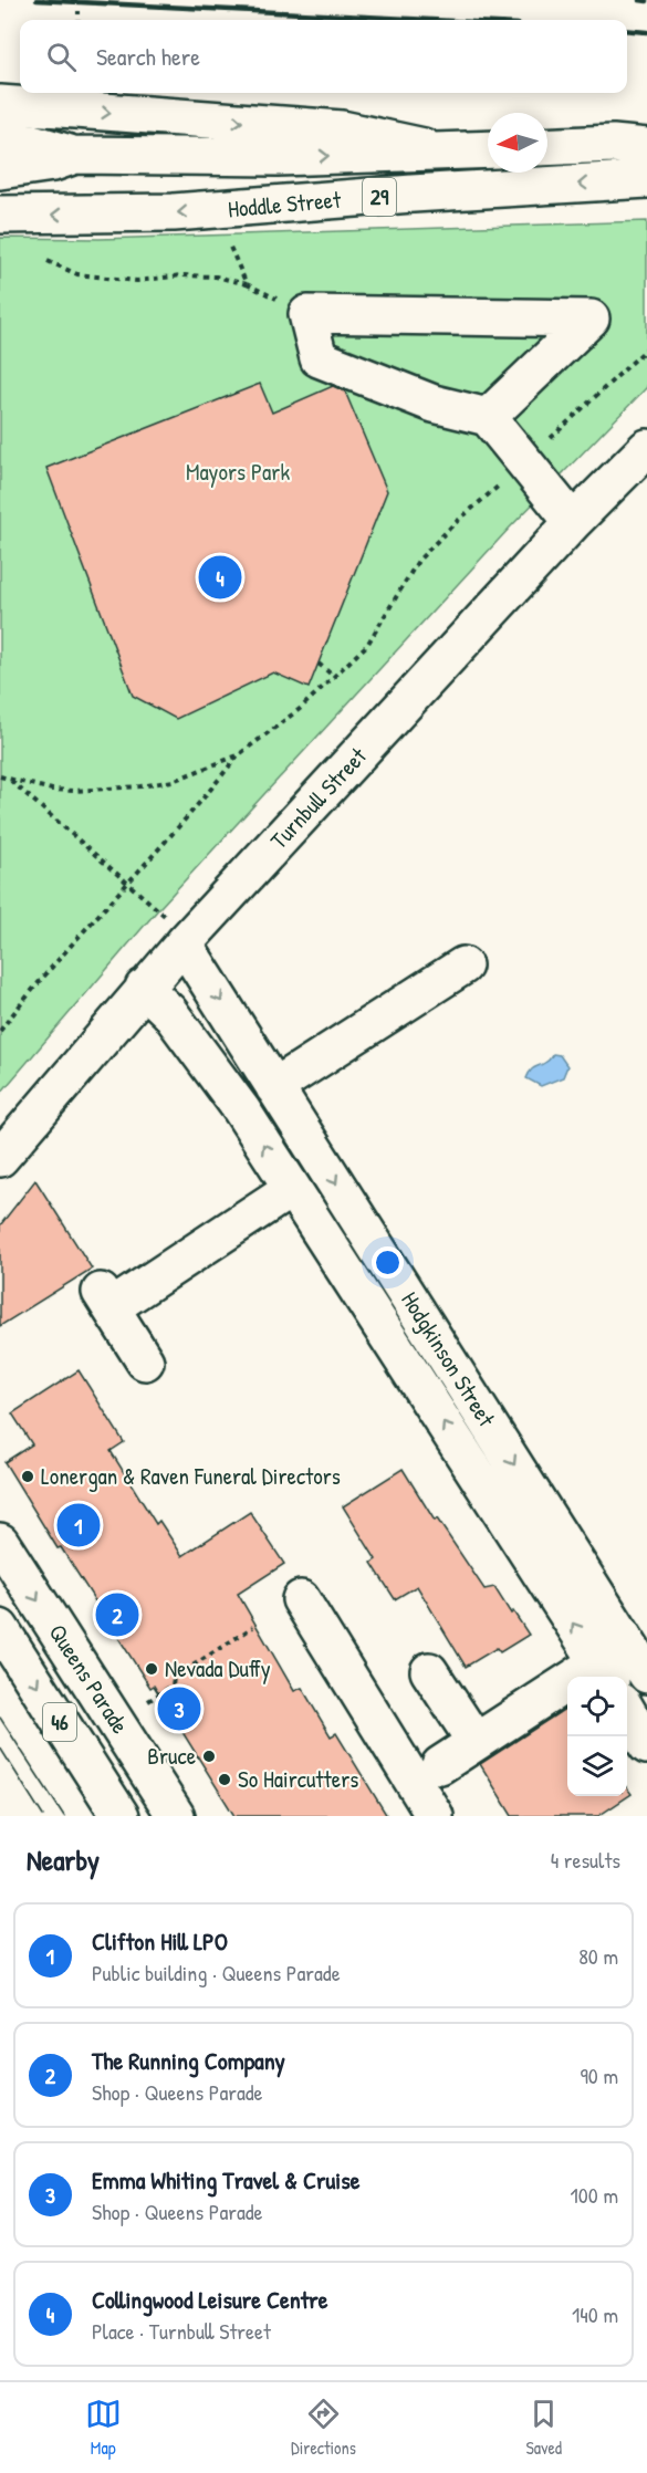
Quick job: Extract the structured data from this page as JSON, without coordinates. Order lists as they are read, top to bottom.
{
  "streets": {
    "street": [
      "29",
      "Hoddle Street",
      "Turnbull Street",
      "Hodgkinson Street",
      "Queens Parade",
      "46"
    ]
  },
  "crossings": [
    ["Turnbull Street", "Hodgkinson Street"]
  ],
  "one_way": ["Queens Parade"],
  "parks": ["Mayors Park"],
  "places": [
    "Lonergan & Raven Funeral Directors",
    "Nevada Duffy",
    "Bruce",
    "So Haircutters"
  ],
  "north": "left",
  "page": {
    "search": "Search here",
    "pins": [
      "4",
      "1",
      "2",
      "3"
    ],
    "heading": ["Nearby", "4 results"],
    "list": [
      {
        "mark": "1",
        "name": "Clifton Hill LPO",
        "note": "Public building · Queens Parade",
        "value": "80 m"
      },
      {
        "mark": "2",
        "name": "The Running Company",
        "note": "Shop · Queens Parade",
        "value": "90 m"
      },
      {
        "mark": "3",
        "name": "Emma Whiting Travel & Cruise",
        "note": "Shop · Queens Parade",
        "value": "100 m"
      },
      {
        "mark": "4",
        "name": "Collingwood Leisure Centre",
        "note": "Place · Turnbull Street",
        "value": "140 m"
      }
    ],
    "nav": ["Map", "Directions", "Saved"]
  }
}
